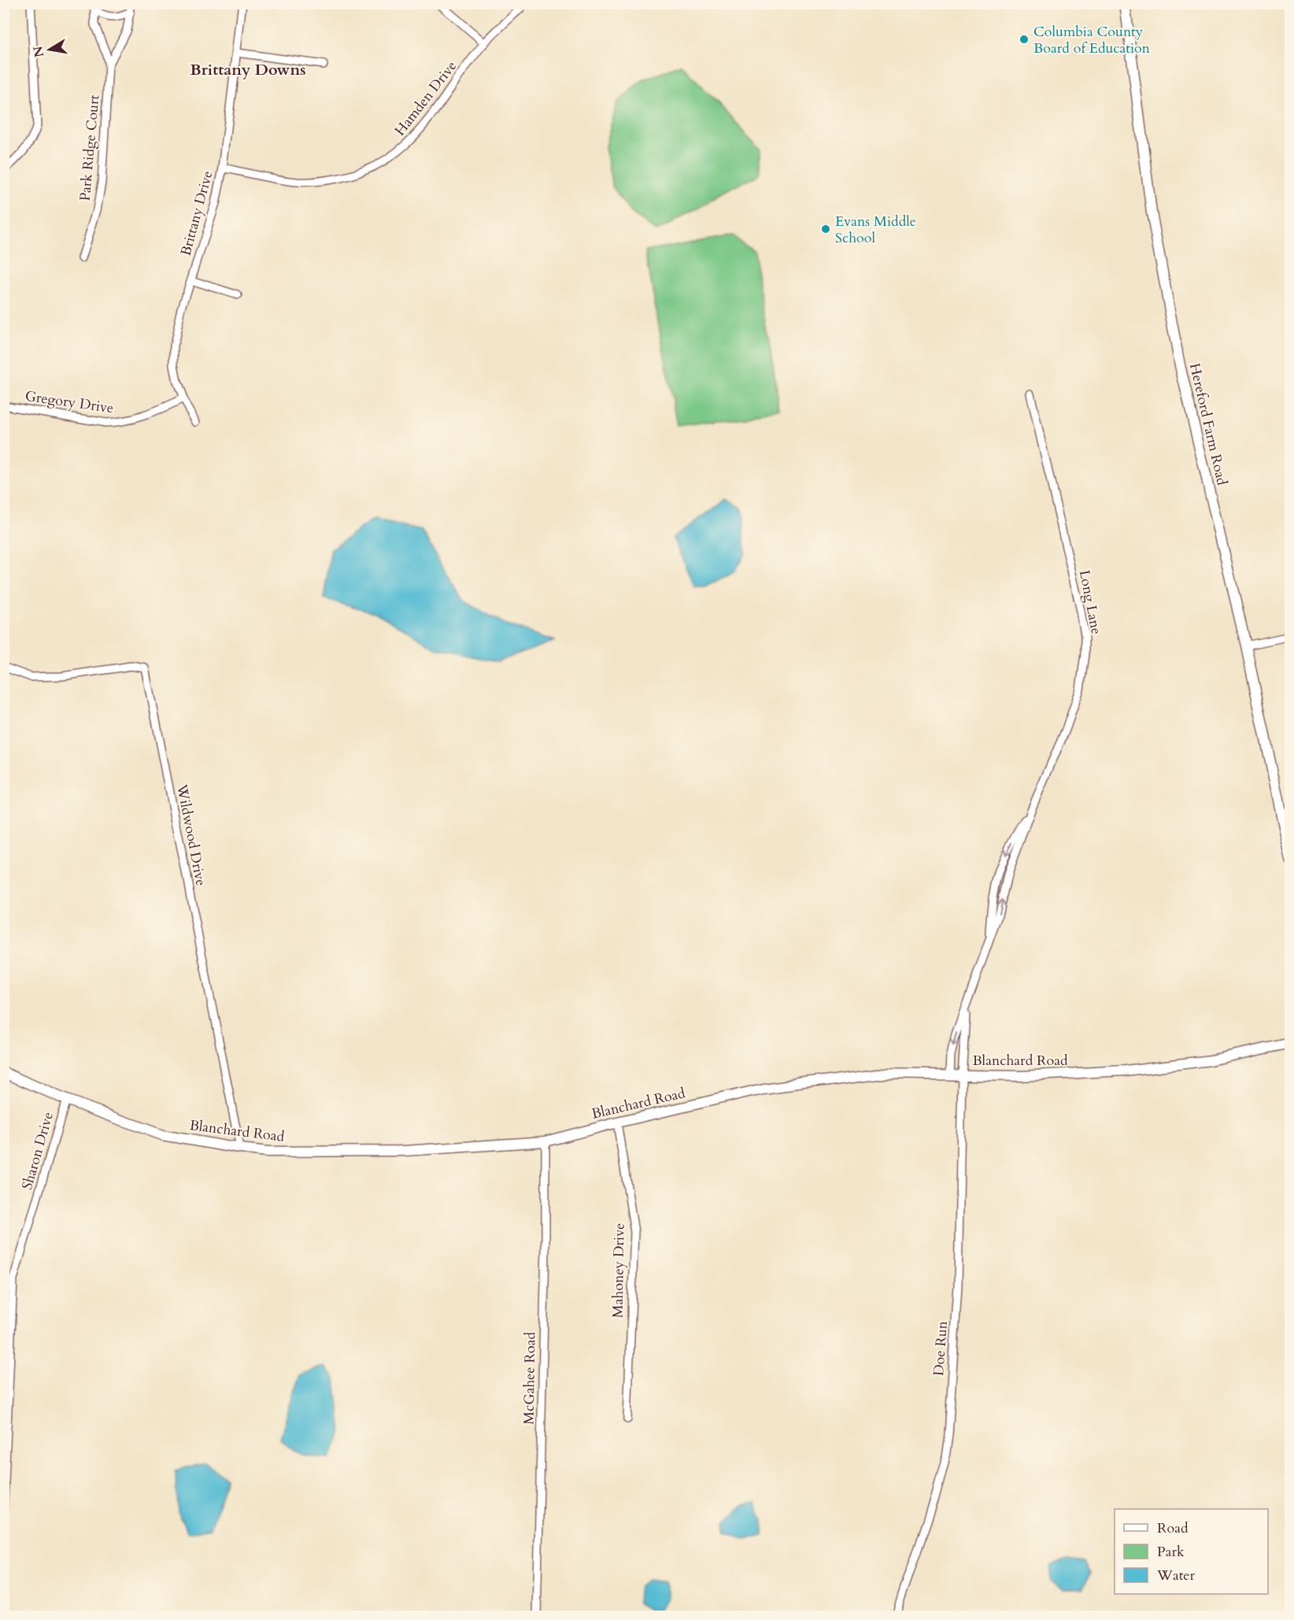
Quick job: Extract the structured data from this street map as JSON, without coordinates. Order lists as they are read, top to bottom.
{
  "streets": {
    "street": [
      "Hamden Drive",
      "Park Ridge Court",
      "Brittany Drive",
      "Gregory Drive",
      "Hereford Farm Road",
      "Long Lane",
      "Wildwood Drive",
      "Blanchard Road",
      "Sharon Drive",
      "Mahoney Drive",
      "Doe Run",
      "McGahee Road"
    ]
  },
  "crossings": [
    ["Hamden Drive", "Brittany Drive"],
    ["Brittany Drive", "Gregory Drive"],
    ["Long Lane", "Blanchard Road"],
    ["Long Lane", "Doe Run"],
    ["Wildwood Drive", "Blanchard Road"],
    ["Blanchard Road", "Sharon Drive"],
    ["Blanchard Road", "Mahoney Drive"],
    ["Blanchard Road", "Doe Run"],
    ["Blanchard Road", "McGahee Road"]
  ],
  "districts": ["Brittany Downs"],
  "places": ["Columbia County Board of Education", "Evans Middle School"],
  "legend": ["Road", "Park", "Water"],
  "north": "left"
}
